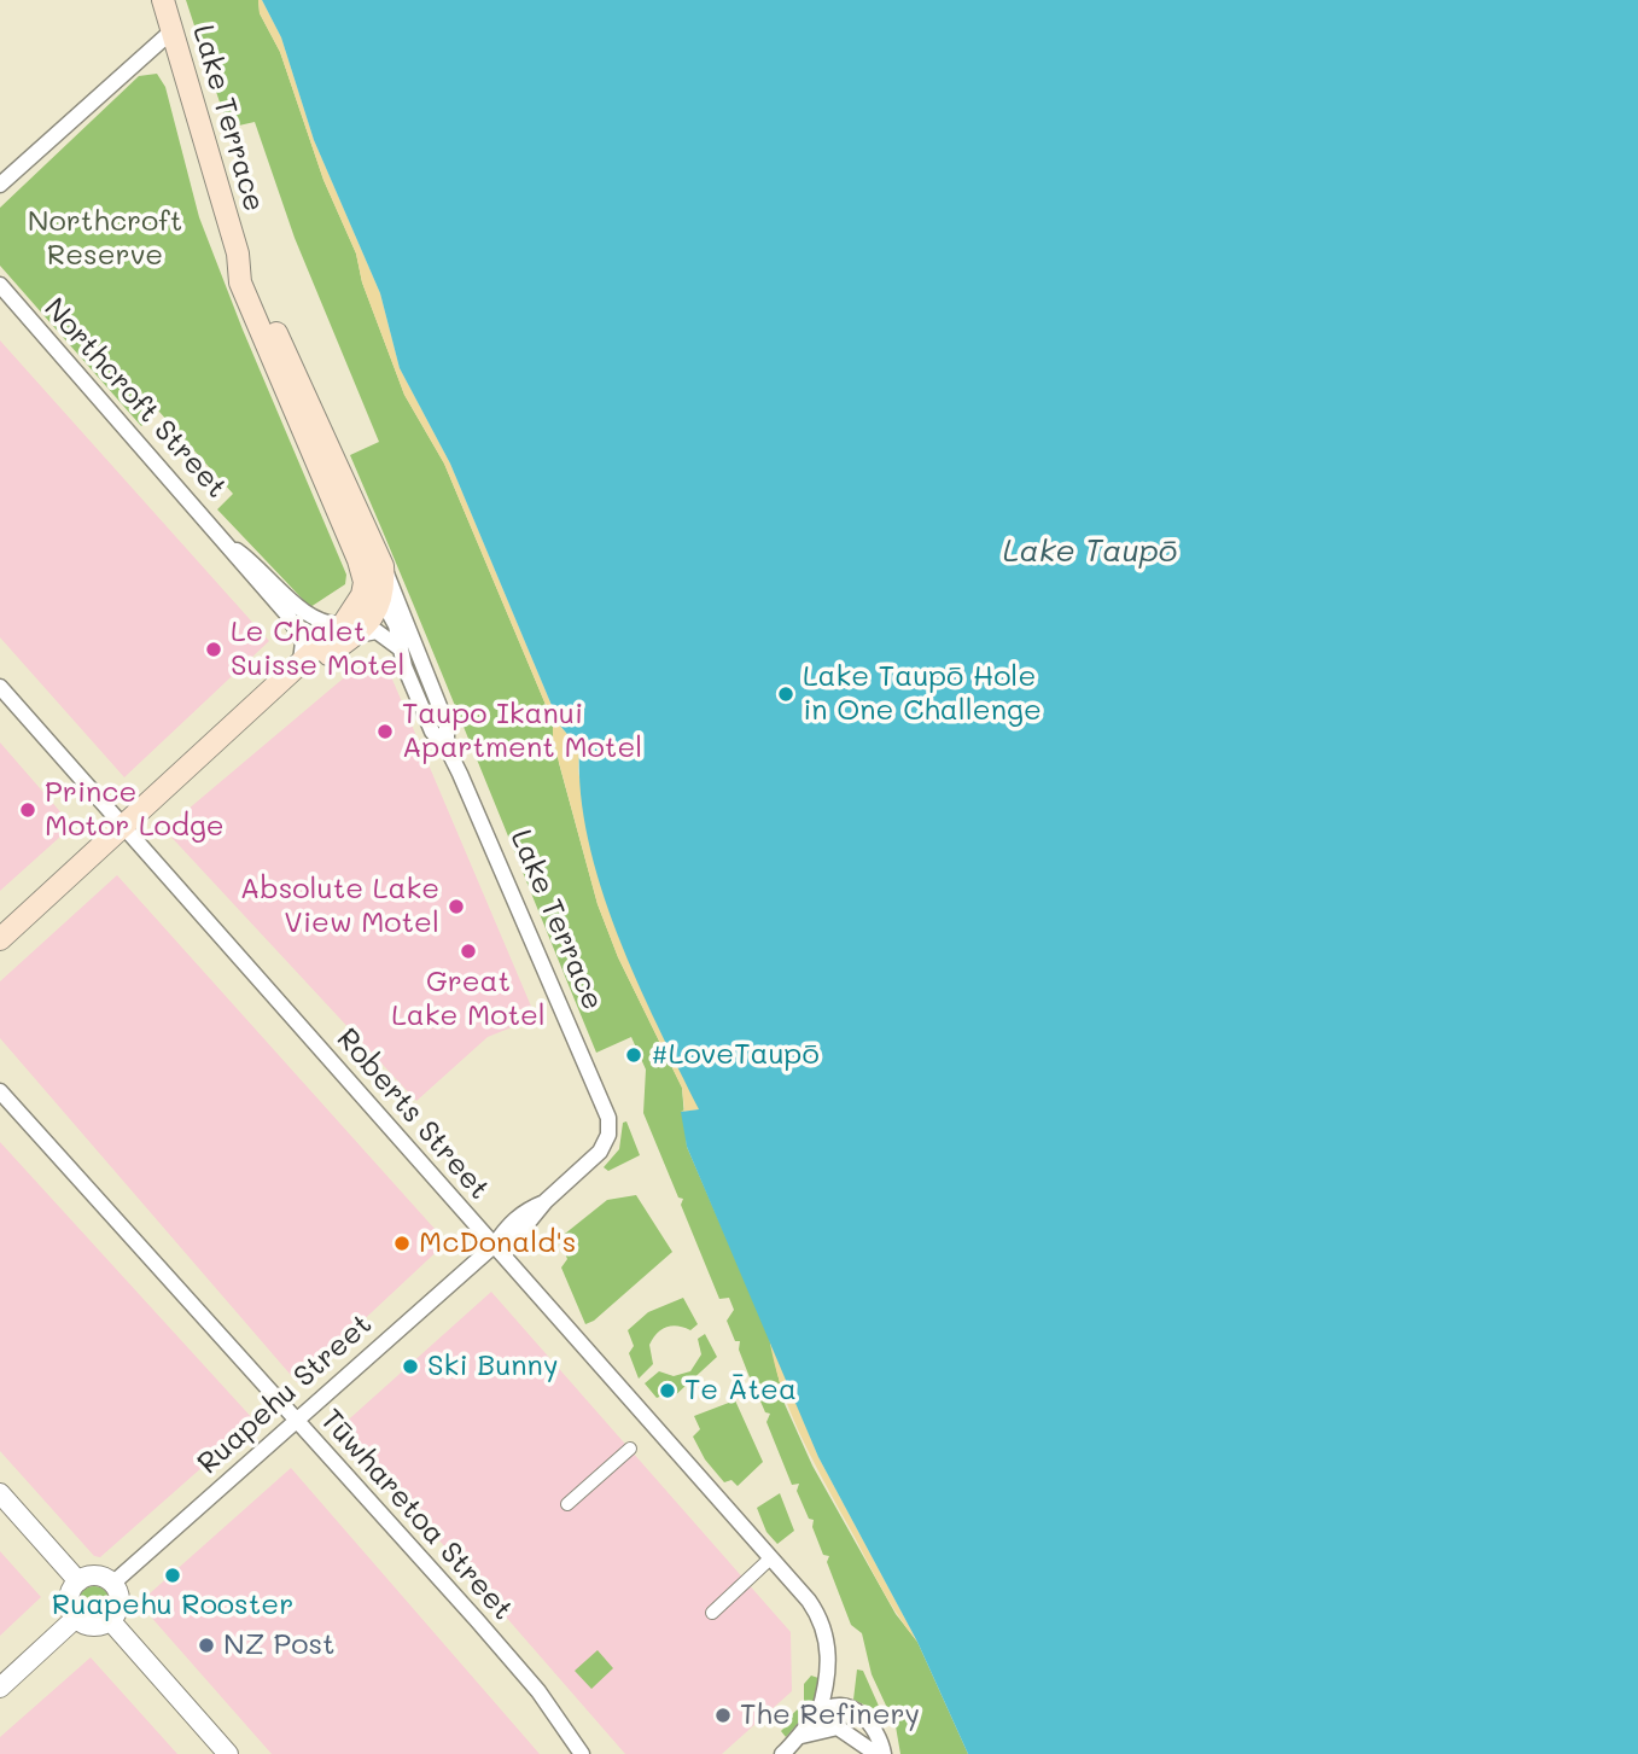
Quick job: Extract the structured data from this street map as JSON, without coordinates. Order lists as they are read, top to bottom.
{
  "streets": {
    "main road": ["Lake Terrace"],
    "street": [
      "Northcroft Street",
      "Roberts Street",
      "Ruapehu Street",
      "Tūwharetoa Street"
    ]
  },
  "crossings": [
    ["Lake Terrace", "Northcroft Street"],
    ["Lake Terrace", "Ruapehu Street"],
    ["Roberts Street", "Ruapehu Street"],
    ["Ruapehu Street", "Tūwharetoa Street"]
  ],
  "water": ["Lake Taupō"],
  "parks": ["Northcroft Reserve"],
  "places": [
    "Le Chalet Suisse Motel",
    "Lake Taupō Hole in One Challenge",
    "Taupo Ikanui Apartment Motel",
    "Prince Motor Lodge",
    "Absolute Lake View Motel",
    "Great Lake Motel",
    "#LoveTaupō",
    "McDonald's",
    "Ski Bunny",
    "Te Ātea",
    "Ruapehu Rooster",
    "NZ Post",
    "The Refinery"
  ]
}
